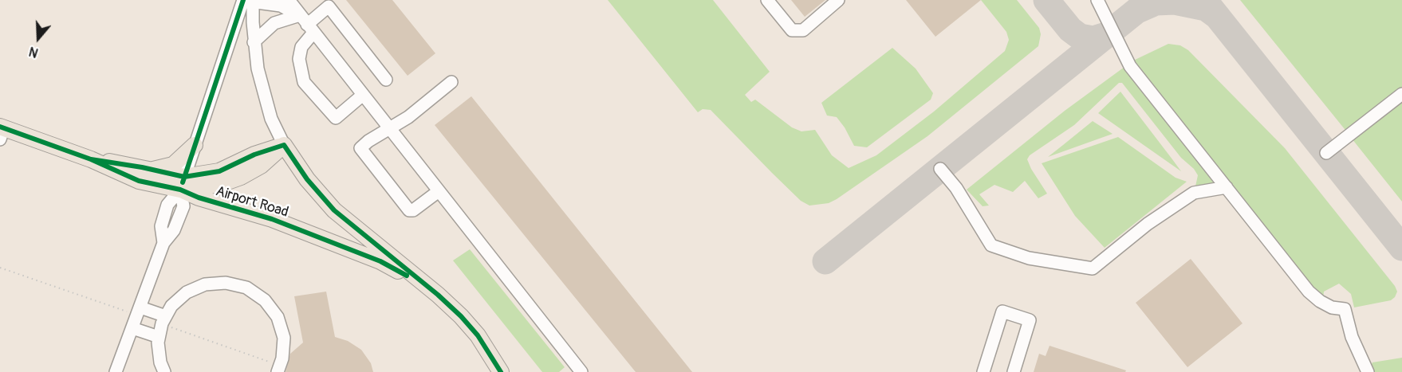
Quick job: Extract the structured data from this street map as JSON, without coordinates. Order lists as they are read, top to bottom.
{
  "streets": {
    "main road": ["Airport Road"]
  },
  "north": "bottom"
}
